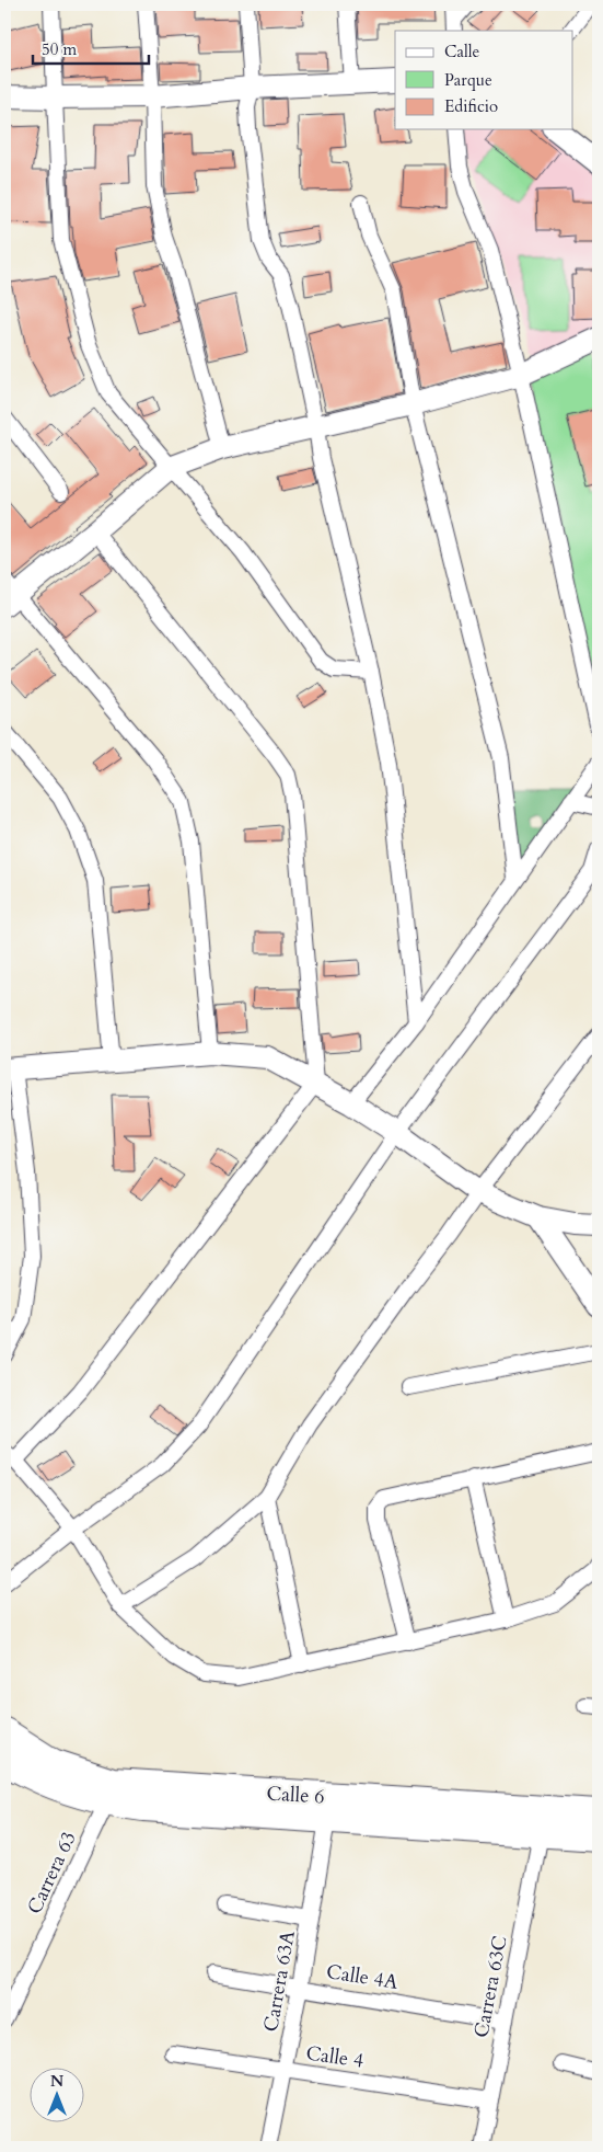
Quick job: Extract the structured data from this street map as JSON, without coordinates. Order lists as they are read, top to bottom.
{
  "streets": {
    "highway": ["Calle 6"],
    "street": [
      "Carrera 63",
      "Calle 4A",
      "Carrera 63A",
      "Carrera 63C",
      "Calle 4"
    ]
  },
  "crossings": [
    ["Calle 6", "Carrera 63"],
    ["Calle 6", "Carrera 63A"],
    ["Calle 6", "Carrera 63C"],
    ["Calle 4A", "Carrera 63A"],
    ["Calle 4A", "Carrera 63C"],
    ["Carrera 63A", "Calle 4"],
    ["Carrera 63C", "Calle 4"]
  ],
  "legend": ["Calle", "Parque", "Edificio"],
  "scale_bar": "50 m",
  "north": "top"
}
